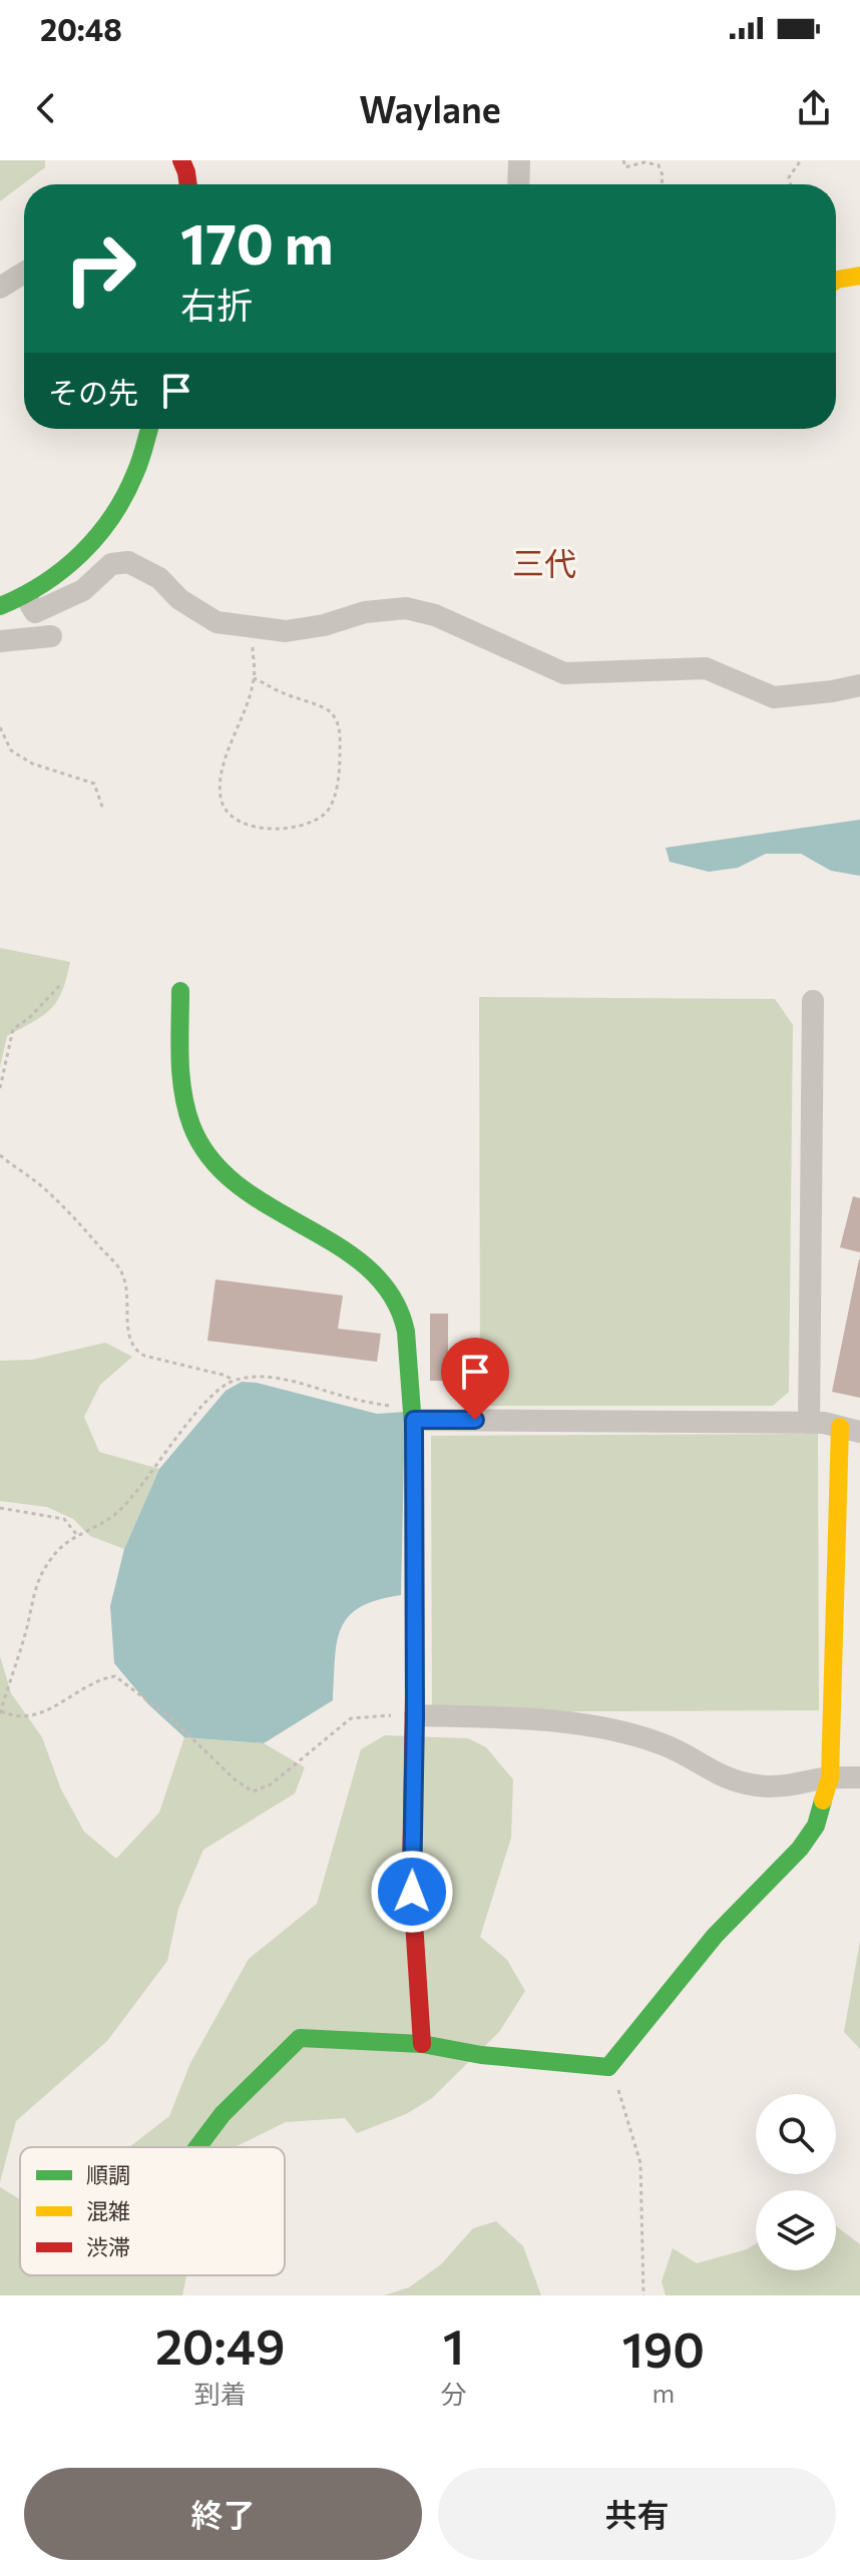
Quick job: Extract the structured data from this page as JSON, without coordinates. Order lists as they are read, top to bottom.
{
  "districts": ["三代"],
  "legend": ["順調", "混雑", "渋滞"],
  "page": {
    "status": "20:48",
    "header": "Waylane",
    "turn": ["170 m", "右折"],
    "then": "その先",
    "eta": [
      "20:49",
      "到着",
      "1",
      "分",
      "190",
      "m"
    ],
    "buttons": ["終了", "共有"]
  }
}
